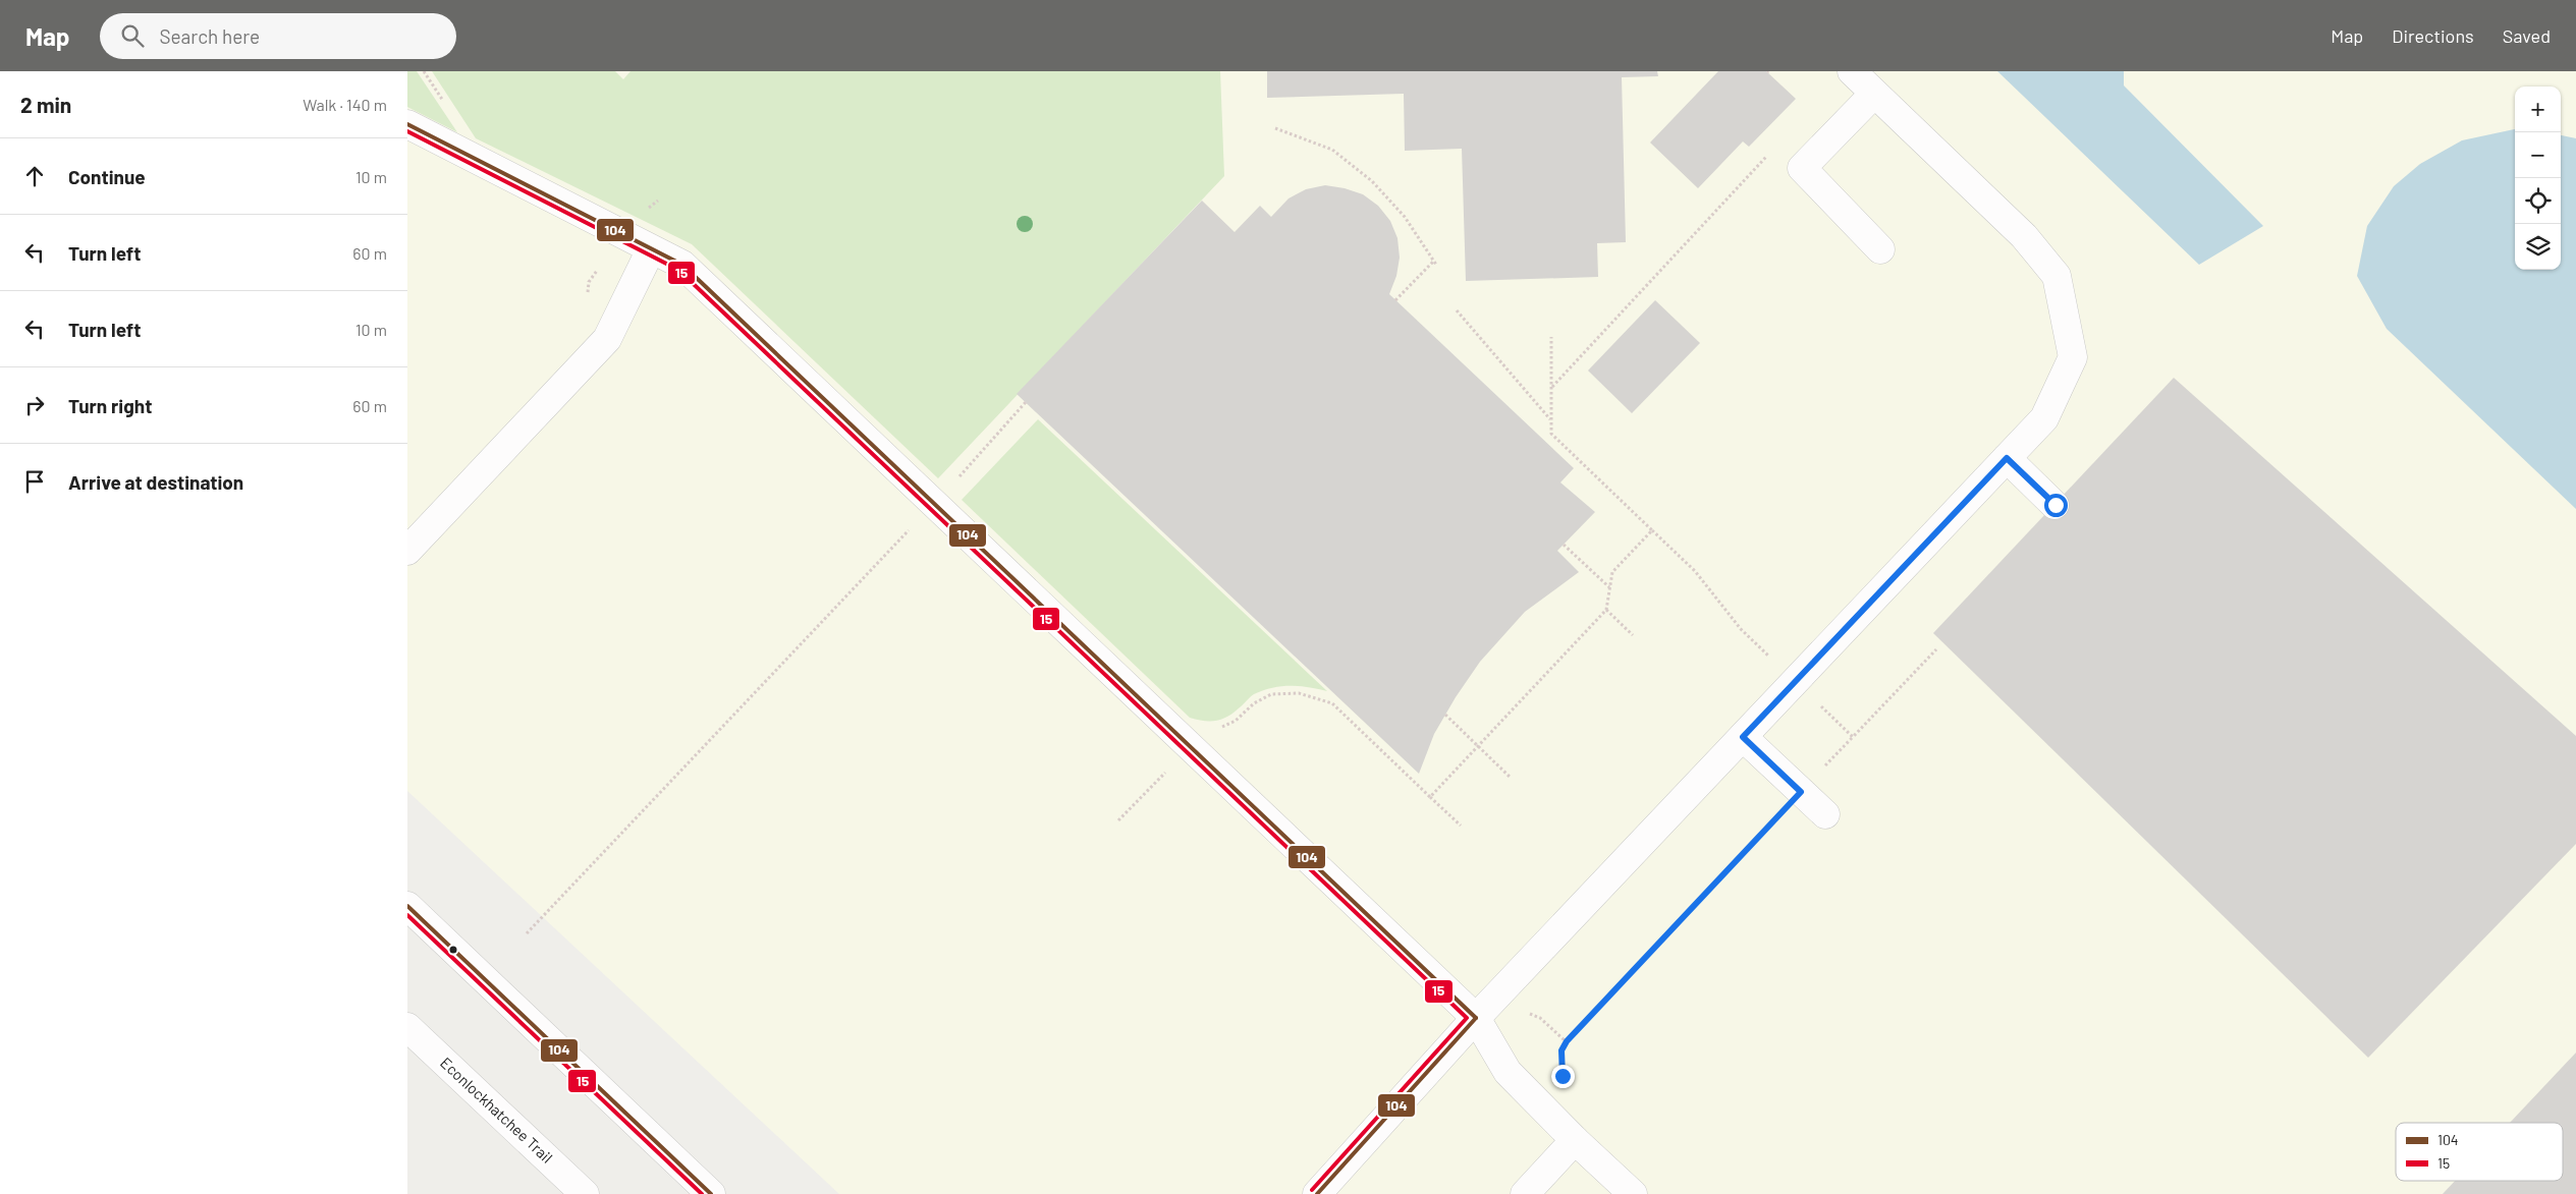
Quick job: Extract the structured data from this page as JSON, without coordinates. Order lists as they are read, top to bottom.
{
  "streets": {
    "street": ["Econlockhatchee Trail"]
  },
  "lines": ["transit line 104", "transit line 15"],
  "legend": ["104", "15"],
  "page": {
    "header": "Map",
    "search": "Search here",
    "nav": ["Map", "Directions", "Saved"],
    "heading": ["2 min", "Walk · 140 m"],
    "map_buttons": ["+", "−"],
    "list": [
      ["Continue", "10 m"],
      ["Turn left", "60 m"],
      ["Turn left", "10 m"],
      ["Turn right", "60 m"],
      "Arrive at destination"
    ]
  }
}
